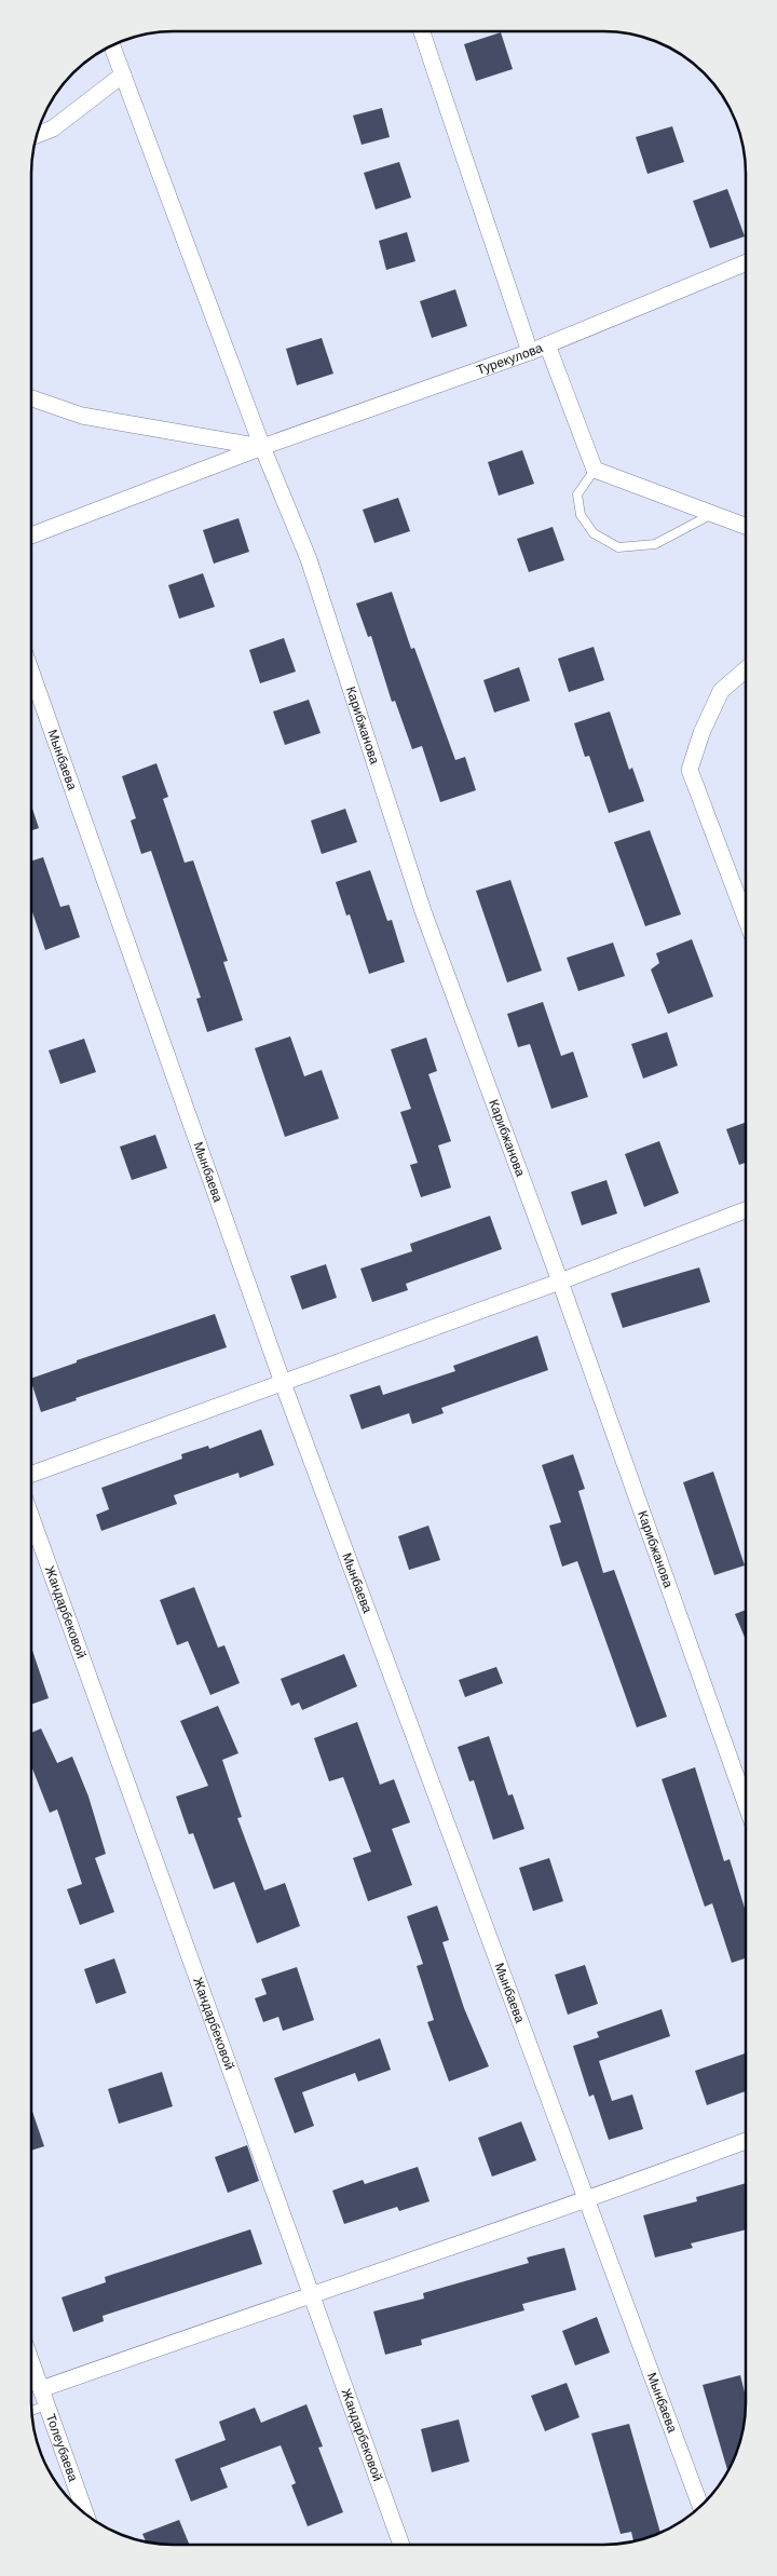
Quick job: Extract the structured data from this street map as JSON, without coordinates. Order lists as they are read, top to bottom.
{
  "streets": {
    "street": [
      "Турекулова",
      "Карибжанова",
      "Мынбаева",
      "Жандарбековой",
      "Толеубаева"
    ]
  },
  "crossings": [
    ["Турекулова", "Карибжанова"]
  ]
}
